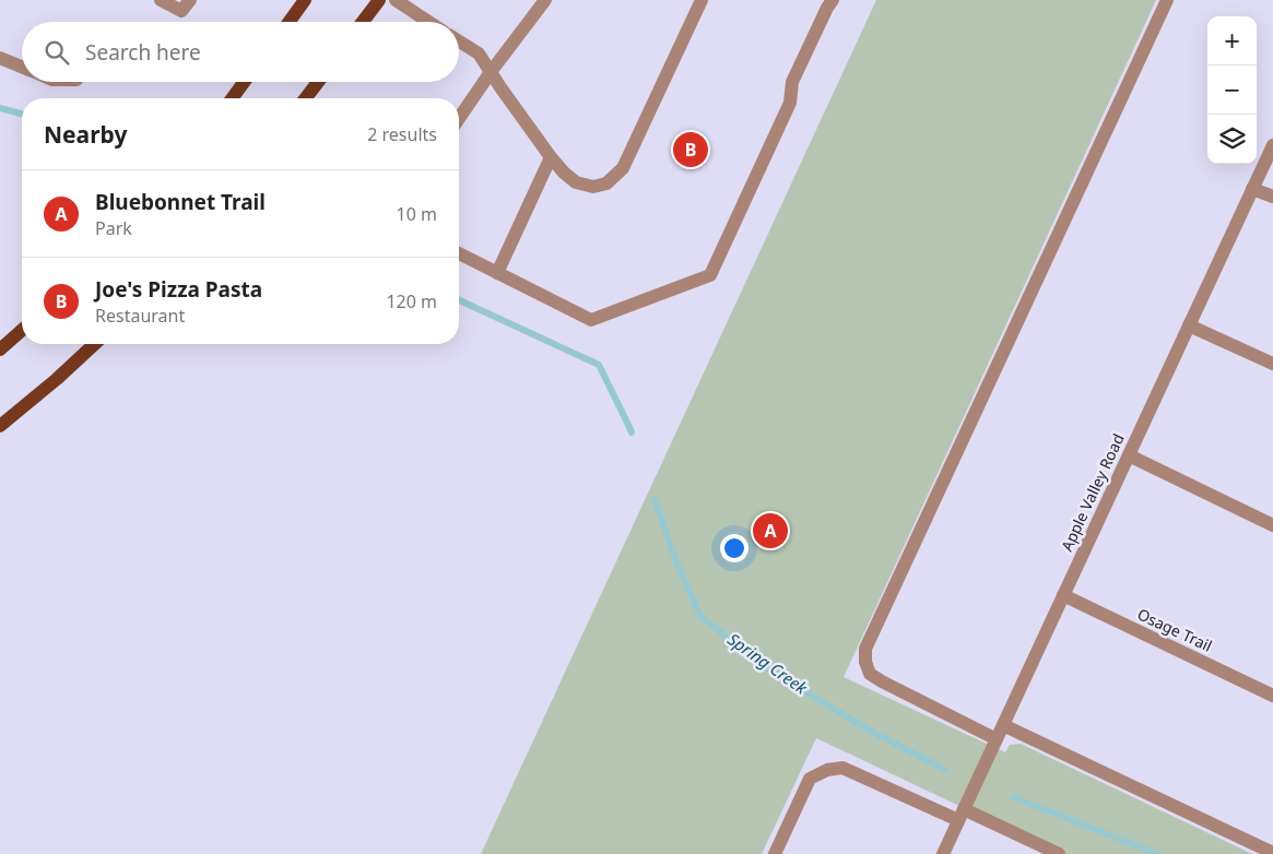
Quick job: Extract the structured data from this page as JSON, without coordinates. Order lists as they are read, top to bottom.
{
  "streets": {
    "street": ["Apple Valley Road", "Osage Trail"]
  },
  "crossings": [
    ["Apple Valley Road", "Osage Trail"]
  ],
  "water": ["Spring Creek"],
  "page": {
    "map_buttons": ["+", "−"],
    "search": "Search here",
    "heading": ["Nearby", "2 results"],
    "pins": ["B", "A"],
    "list": [
      {
        "mark": "A",
        "name": "Bluebonnet Trail",
        "note": "Park",
        "value": "10 m"
      },
      {
        "mark": "B",
        "name": "Joe's Pizza Pasta",
        "note": "Restaurant",
        "value": "120 m"
      }
    ]
  }
}
